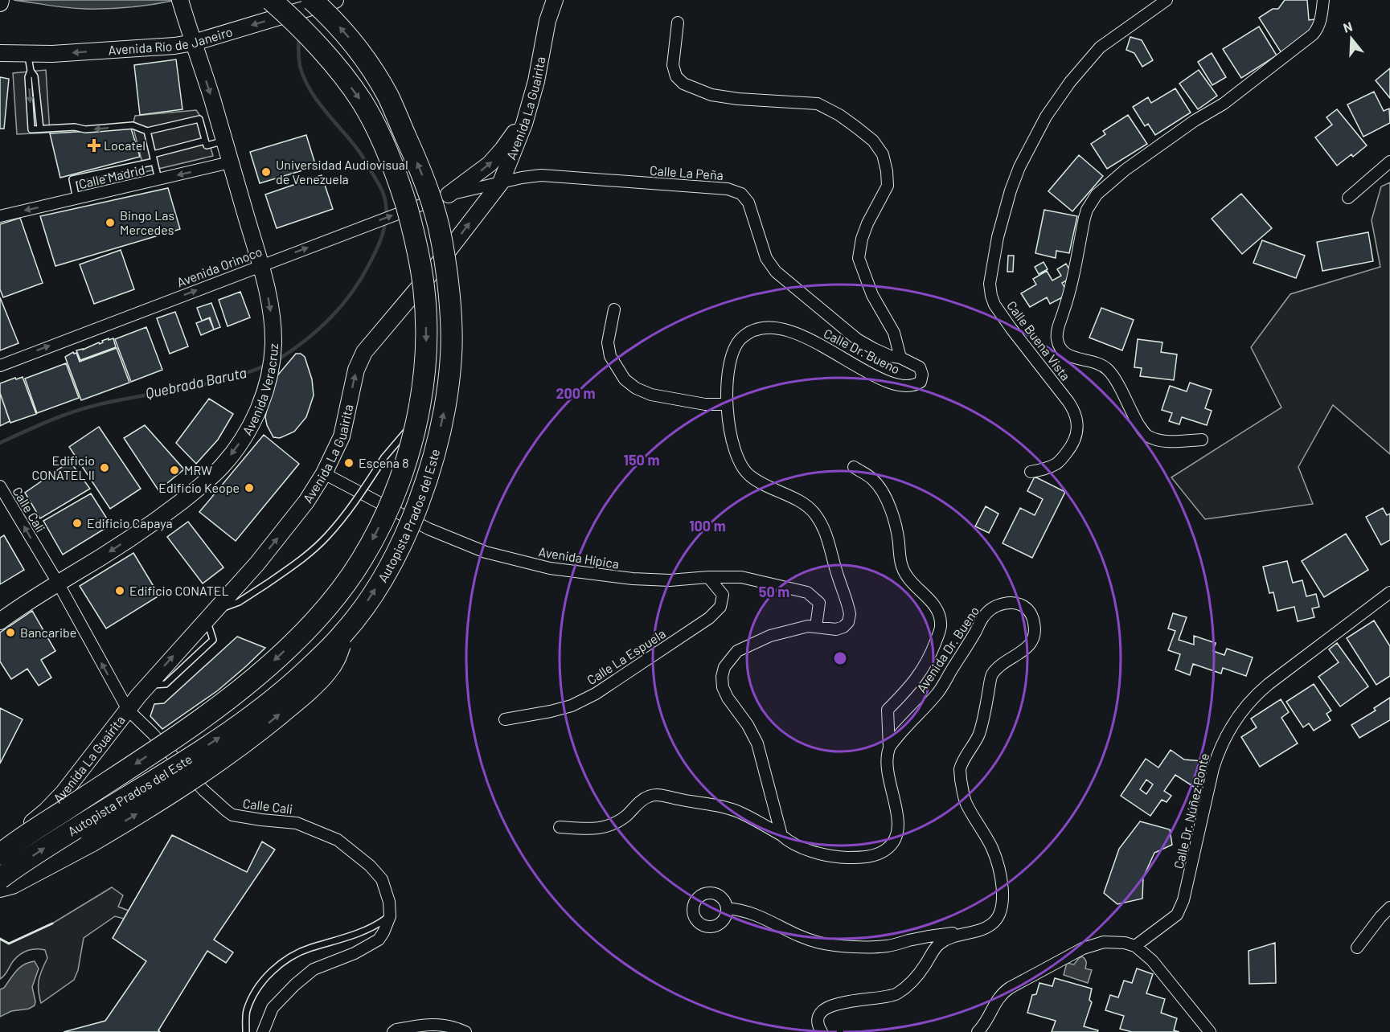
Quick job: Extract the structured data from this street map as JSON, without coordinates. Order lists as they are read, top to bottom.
{
  "streets": {
    "highway": ["Autopista Prados del Este"],
    "street": [
      "Avenida Río de Janeiro",
      "Avenida La Guairita",
      "Calle La Peña",
      "Calle Madrid",
      "Avenida Orinoco",
      "Calle Buena Vista",
      "Calle Dr. Bueno",
      "Avenida Veracruz",
      "Calle Cali",
      "Avenida Hípica",
      "Avenida Dr. Bueno",
      "Calle La Espuela",
      "Calle Dr. Núñez Ponte"
    ]
  },
  "crossings": [
    ["Avenida Río de Janeiro", "Avenida Veracruz"],
    ["Avenida La Guairita", "Calle La Peña"],
    ["Avenida La Guairita", "Calle Cali"],
    ["Avenida La Guairita", "Avenida Hípica"],
    ["Calle La Peña", "Avenida Orinoco"],
    ["Calle La Peña", "Calle Dr. Bueno"],
    ["Calle Madrid", "Avenida Veracruz"],
    ["Avenida Orinoco", "Avenida Veracruz"],
    ["Calle Dr. Bueno", "Avenida Hípica"],
    ["Avenida Veracruz", "Calle Cali"],
    ["Avenida Hípica", "Calle La Espuela"]
  ],
  "one_way": [
    "Avenida Río de Janeiro",
    "Avenida La Guairita",
    "Calle Madrid",
    "Avenida Orinoco",
    "Avenida Veracruz",
    "Calle Cali"
  ],
  "water": ["Quebrada Baruta"],
  "places": {
    "health": ["Locatel"],
    "other": [
      "Universidad Audiovisual de Venezuela",
      "Bingo Las Mercedes",
      "Escena 8",
      "Edificio CONATEL II",
      "MRW",
      "Edificio Keope",
      "Edificio Capaya",
      "Edificio CONATEL",
      "Bancaribe"
    ]
  },
  "north": "top",
  "rings": [
    "200 m",
    "150 m",
    "100 m",
    "50 m"
  ]
}
